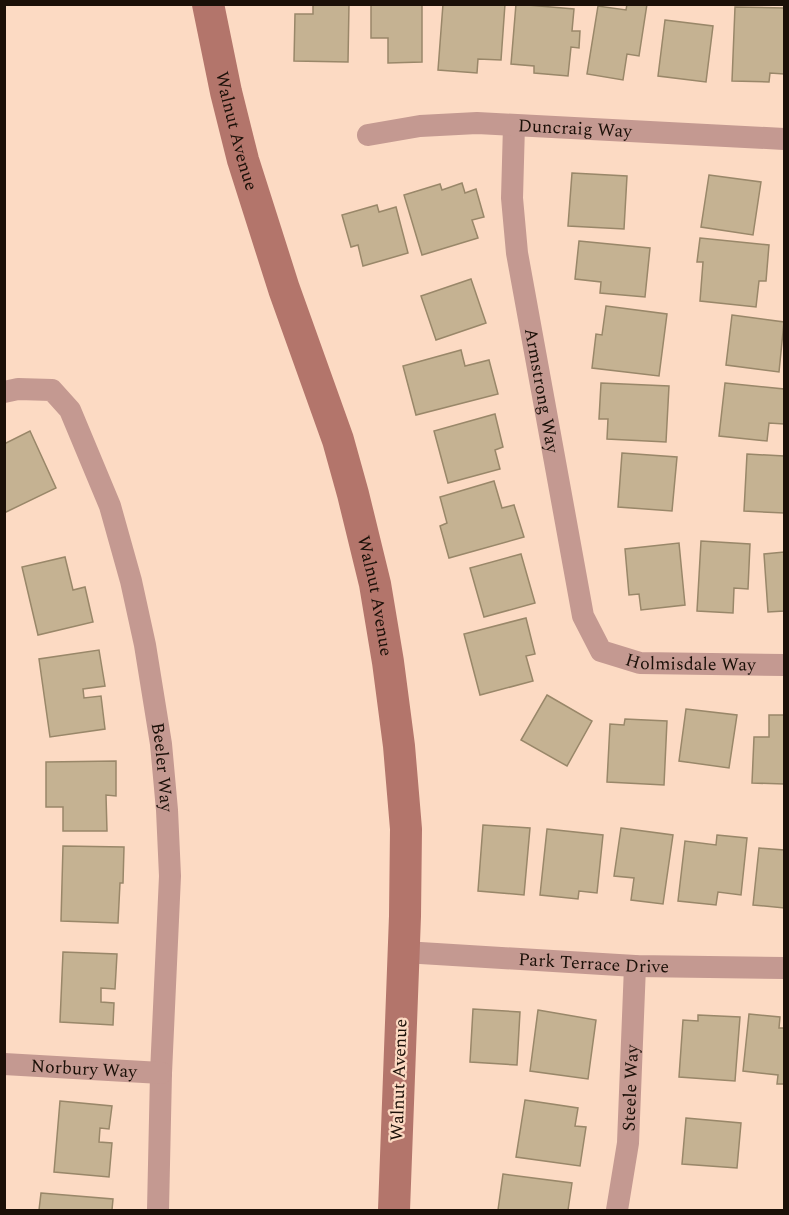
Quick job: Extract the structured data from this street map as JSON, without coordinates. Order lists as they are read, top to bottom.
{
  "streets": {
    "street": [
      "Duncraig Way",
      "Walnut Avenue",
      "Armstrong Way",
      "Holmisdale Way",
      "Beeler Way",
      "Park Terrace Drive",
      "Norbury Way",
      "Steele Way"
    ]
  },
  "crossings": [
    ["Duncraig Way", "Armstrong Way"],
    ["Walnut Avenue", "Park Terrace Drive"],
    ["Armstrong Way", "Holmisdale Way"],
    ["Beeler Way", "Norbury Way"],
    ["Park Terrace Drive", "Steele Way"]
  ]
}
